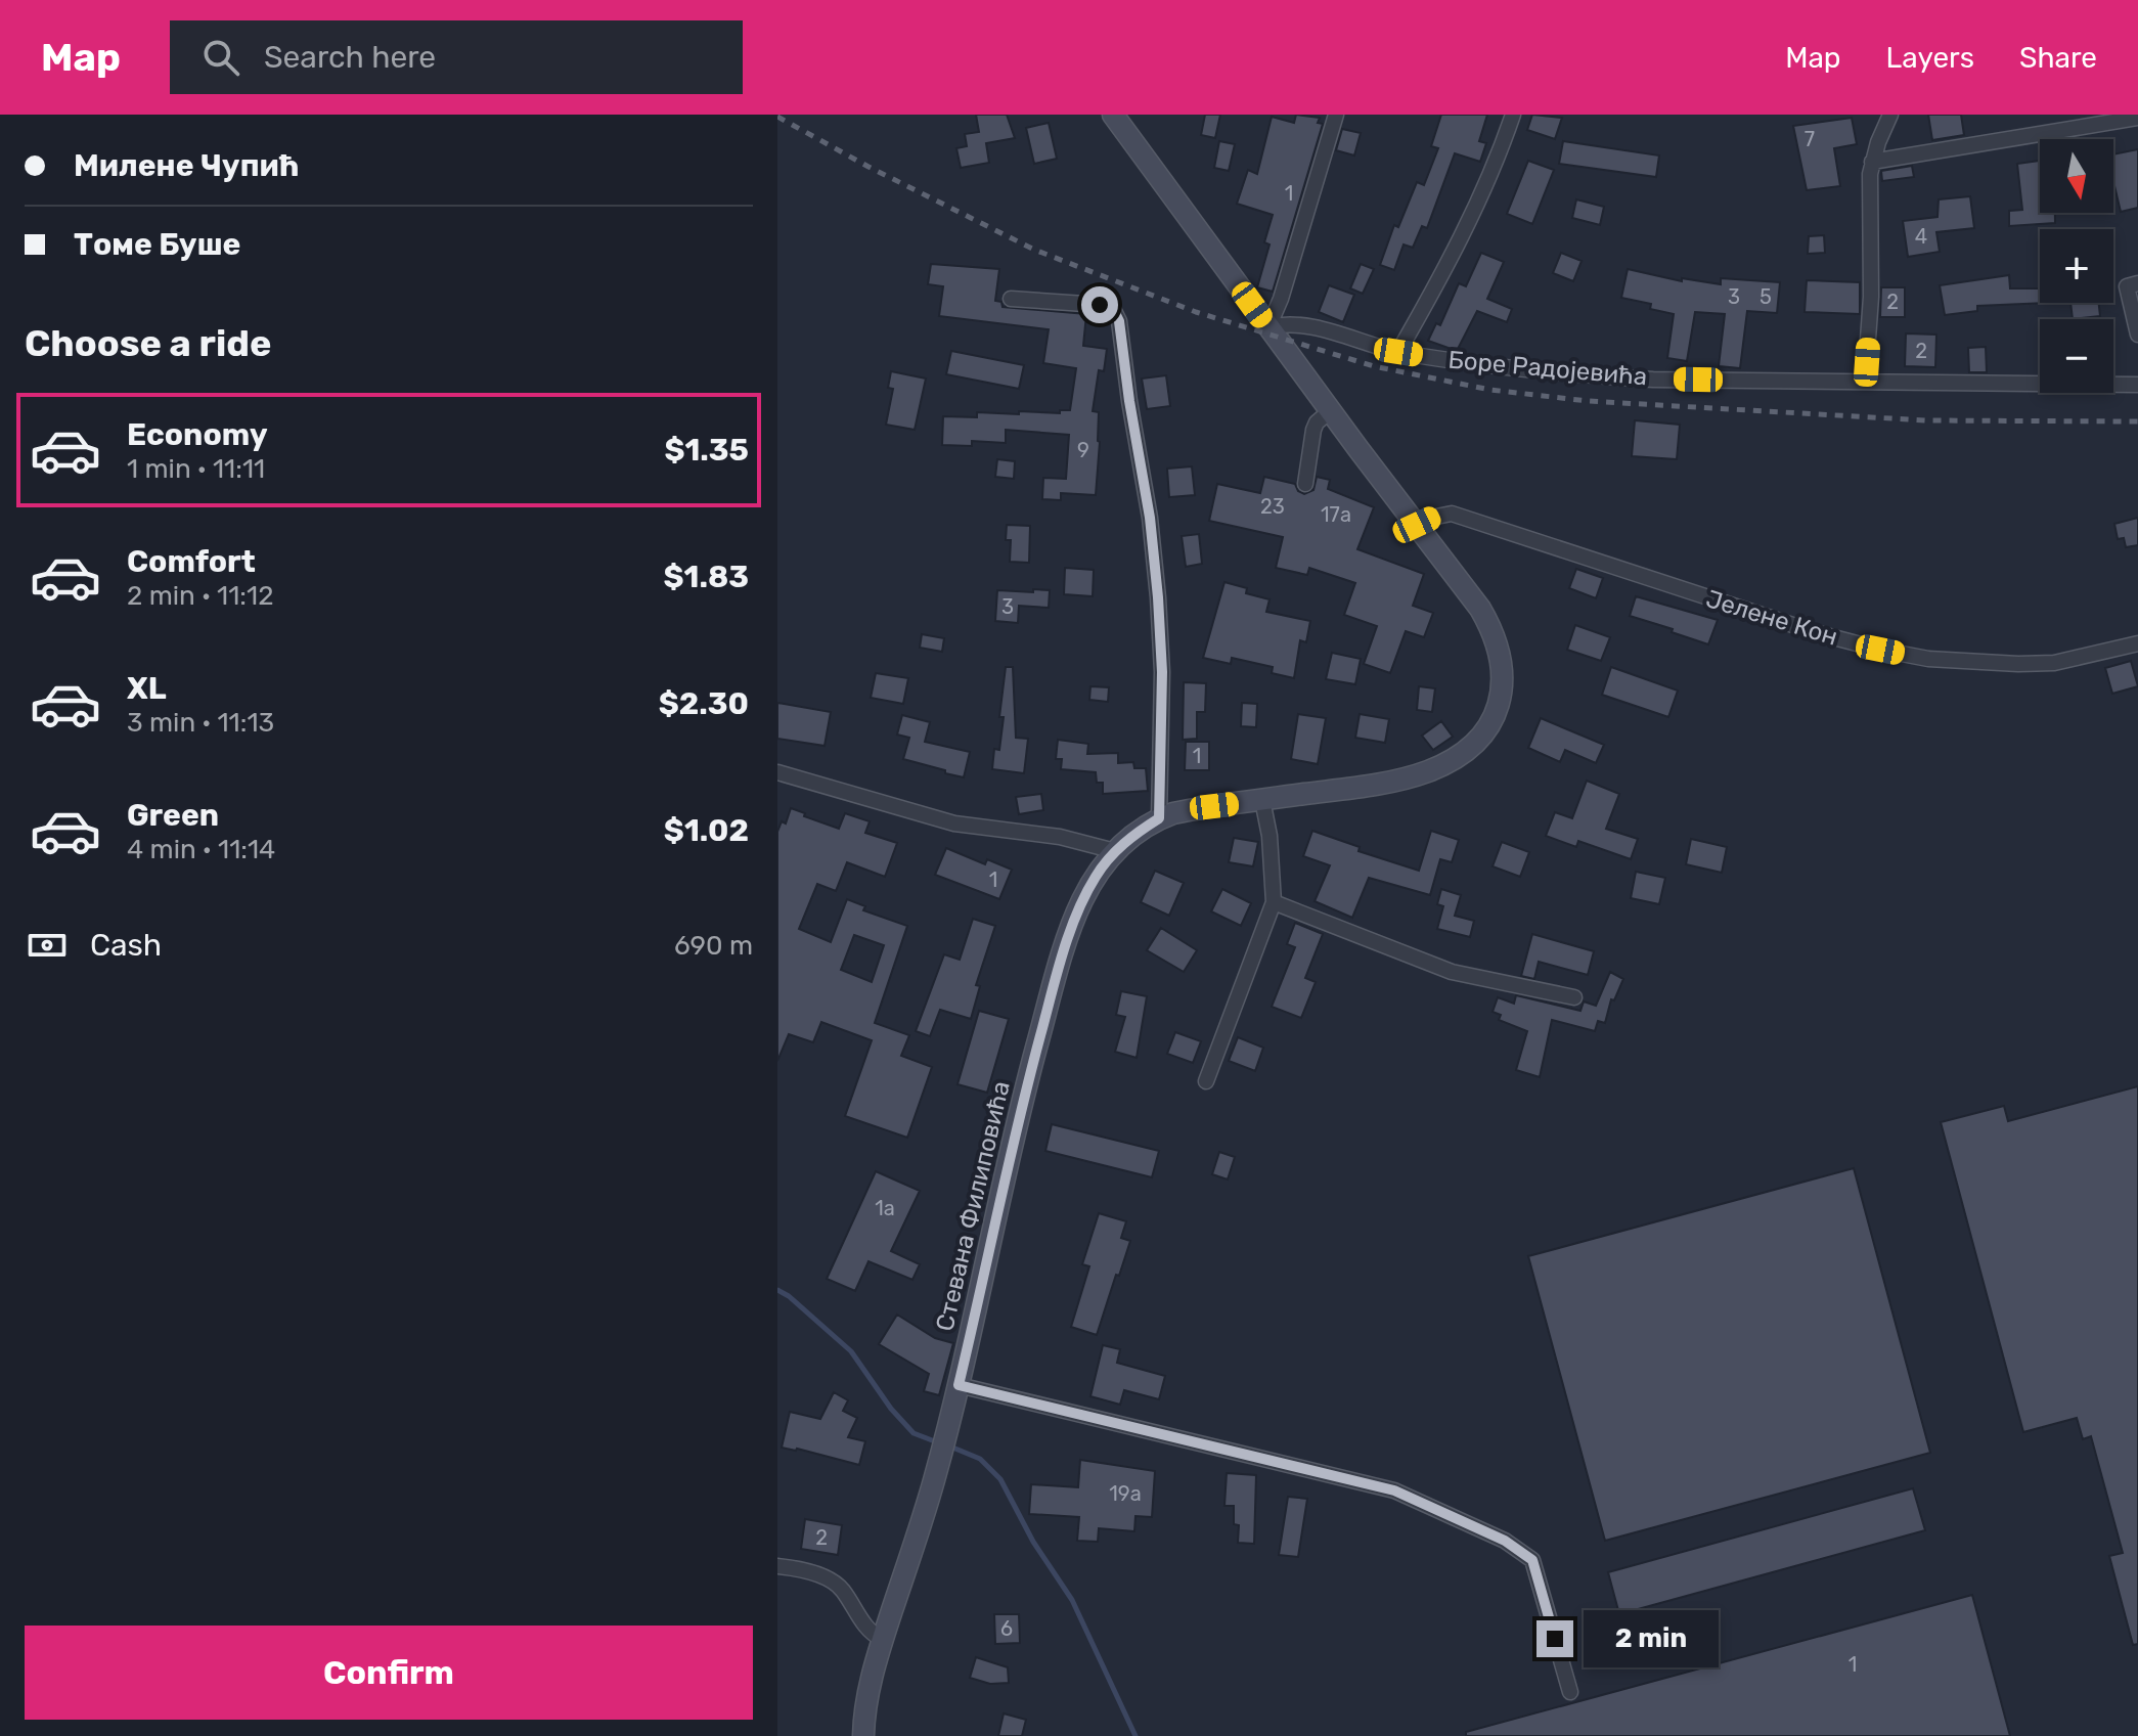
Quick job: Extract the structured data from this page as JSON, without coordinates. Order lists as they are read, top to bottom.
{
  "streets": {
    "main road": ["Стевана Филиповића"],
    "street": ["Боре Радојевића", "Јелене Кон"]
  },
  "crossings": [
    ["Боре Радојевића", "Стевана Филиповића"],
    ["Јелене Кон", "Стевана Филиповића"]
  ],
  "house_numbers": [
    "7",
    "1",
    "4",
    "3",
    "5",
    "2",
    "2",
    "9",
    "23",
    "17a",
    "3",
    "1",
    "1",
    "1a",
    "19a",
    "2",
    "6",
    "1"
  ],
  "north": "bottom",
  "page": {
    "header": "Map",
    "search": "Search here",
    "nav": ["Map", "Layers", "Share"],
    "banner": ["Милене Чупић", "Томе Буше"],
    "map_buttons": ["+", "−"],
    "heading": "Choose a ride",
    "list": [
      {
        "name": "Economy",
        "note": "1 min · 11:11",
        "value": "$1.35"
      },
      {
        "name": "Comfort",
        "note": "2 min · 11:12",
        "value": "$1.83"
      },
      {
        "name": "XL",
        "note": "3 min · 11:13",
        "value": "$2.30"
      },
      {
        "name": "Green",
        "note": "4 min · 11:14",
        "value": "$1.02"
      }
    ],
    "pay": ["Cash", "690 m"],
    "buttons": "Confirm",
    "bubble": "2 min"
  }
}
